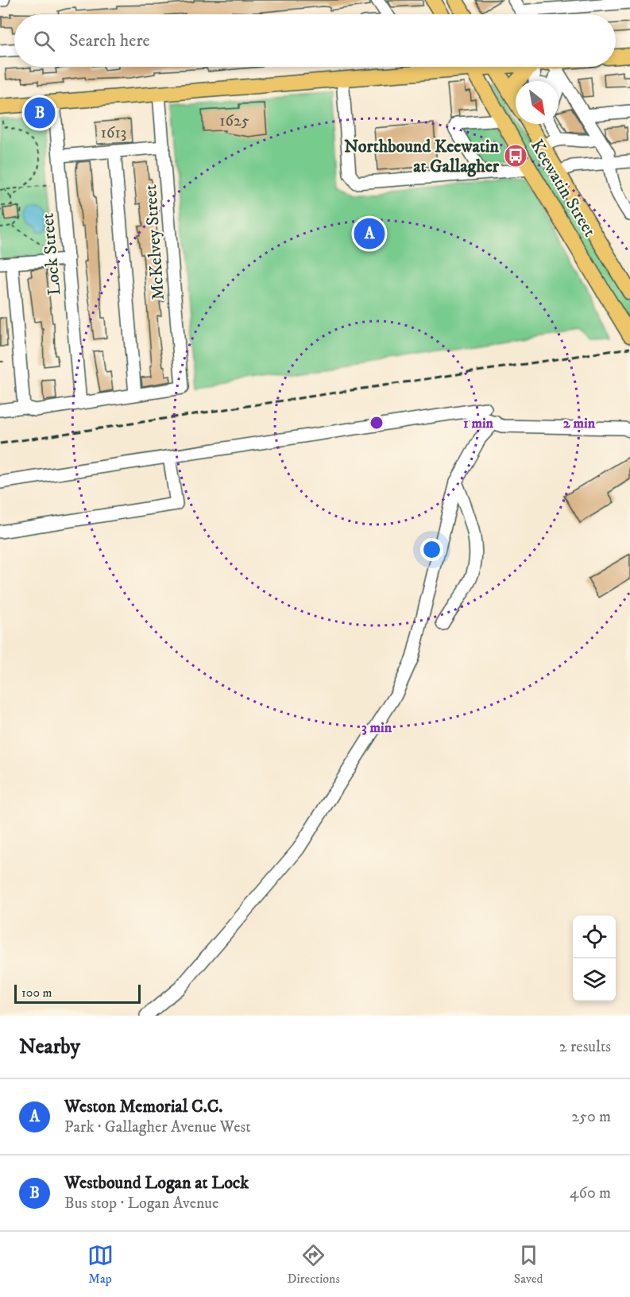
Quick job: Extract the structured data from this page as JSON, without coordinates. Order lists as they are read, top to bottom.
{
  "streets": {
    "main road": ["Keewatin Street"],
    "street": ["McKelvey Street", "Lock Street"]
  },
  "places": {
    "bus stop": ["Northbound Keewatin at Gallagher"]
  },
  "house_numbers": ["1625", "1613"],
  "scale_bar": "100 m",
  "north": "bottom right",
  "page": {
    "search": "Search here",
    "pins": ["B", "A"],
    "scale": "100 m",
    "heading": ["Nearby", "2 results"],
    "list": [
      {
        "mark": "A",
        "name": "Weston Memorial C.C.",
        "note": "Park · Gallagher Avenue West",
        "value": "250 m"
      },
      {
        "mark": "B",
        "name": "Westbound Logan at Lock",
        "note": "Bus stop · Logan Avenue",
        "value": "460 m"
      }
    ],
    "nav": ["Map", "Directions", "Saved"]
  },
  "rings": ["1 min", "2 min", "3 min"]
}
